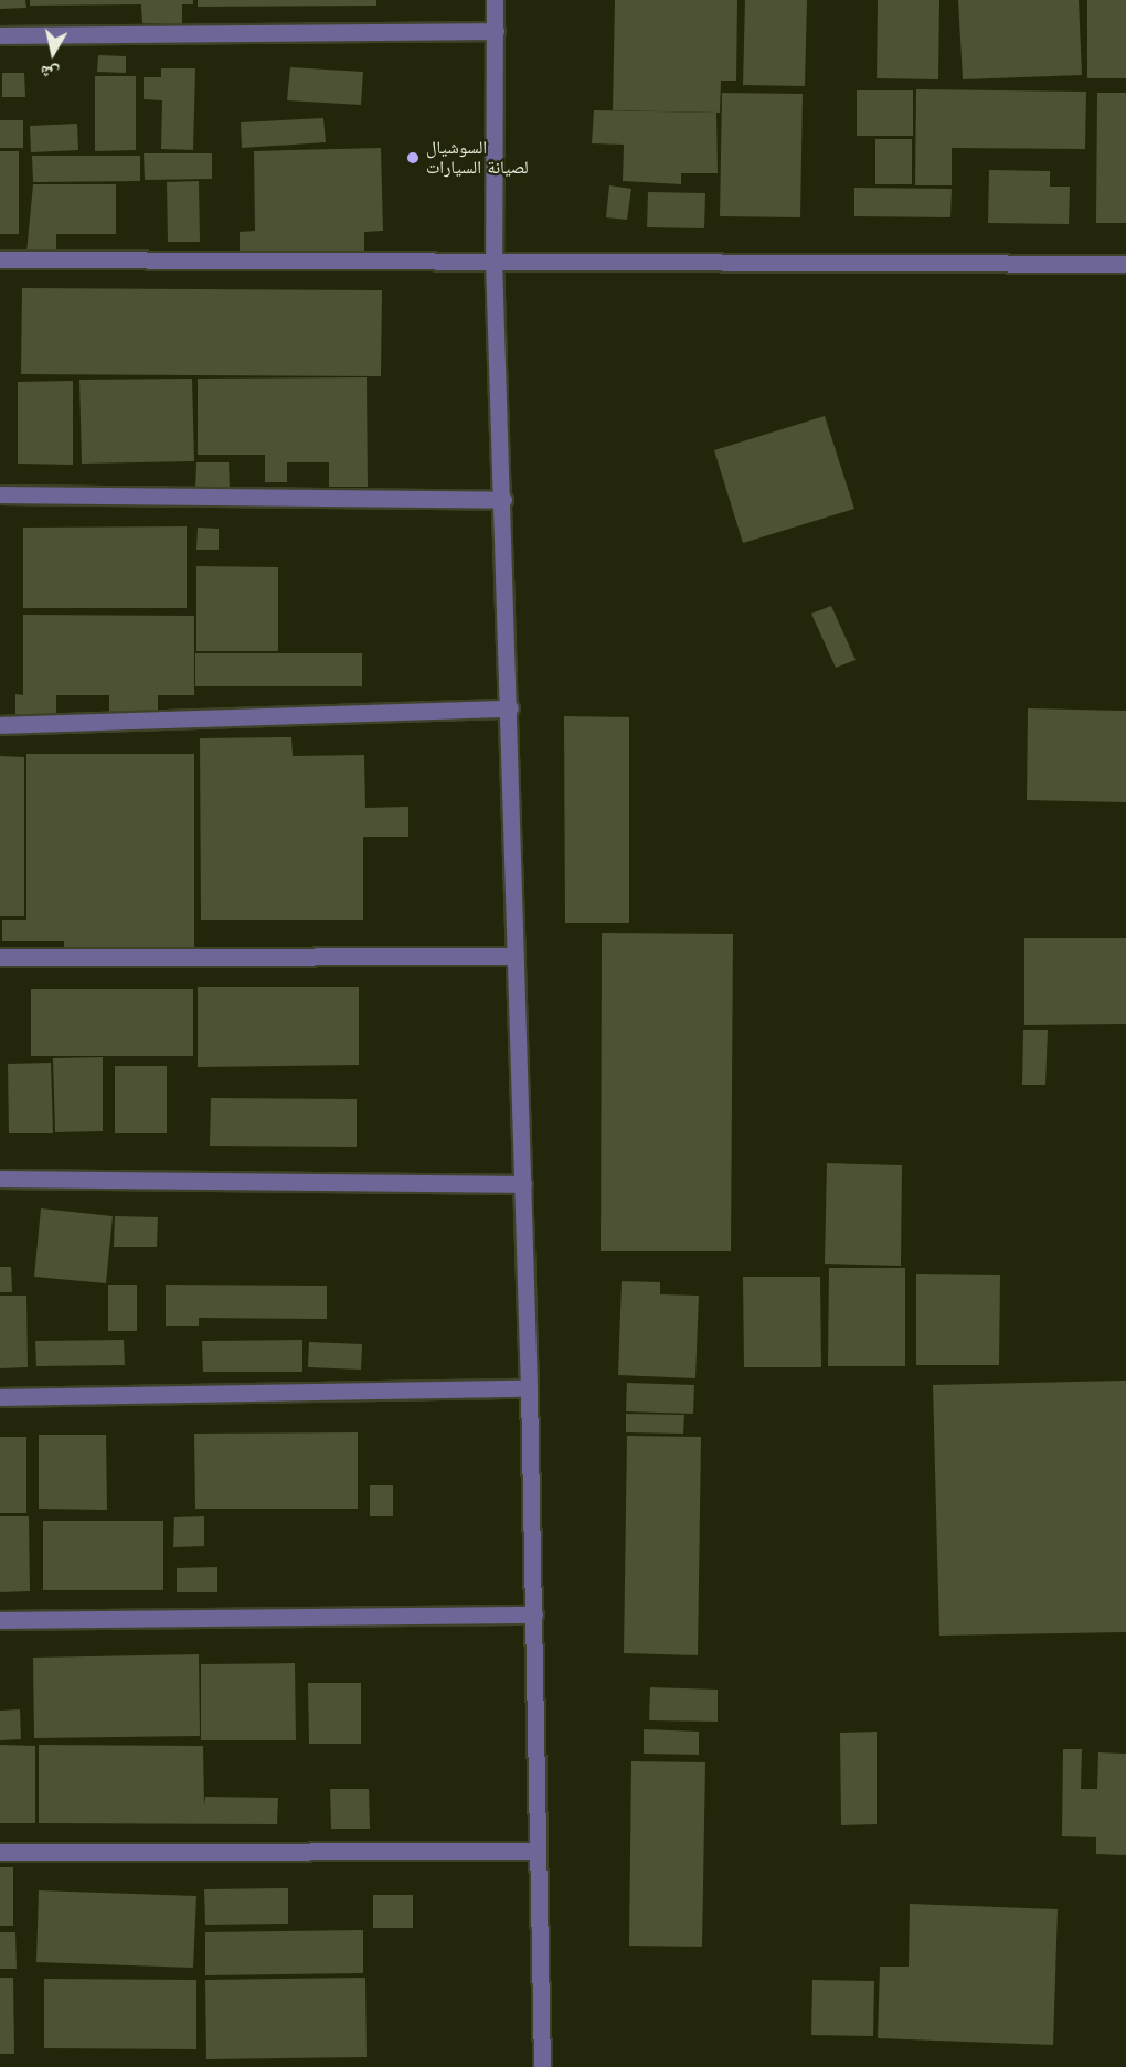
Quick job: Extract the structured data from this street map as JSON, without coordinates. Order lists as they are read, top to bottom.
{
  "places": ["السوشيال لصيانة السيارات"],
  "north": "bottom"
}
